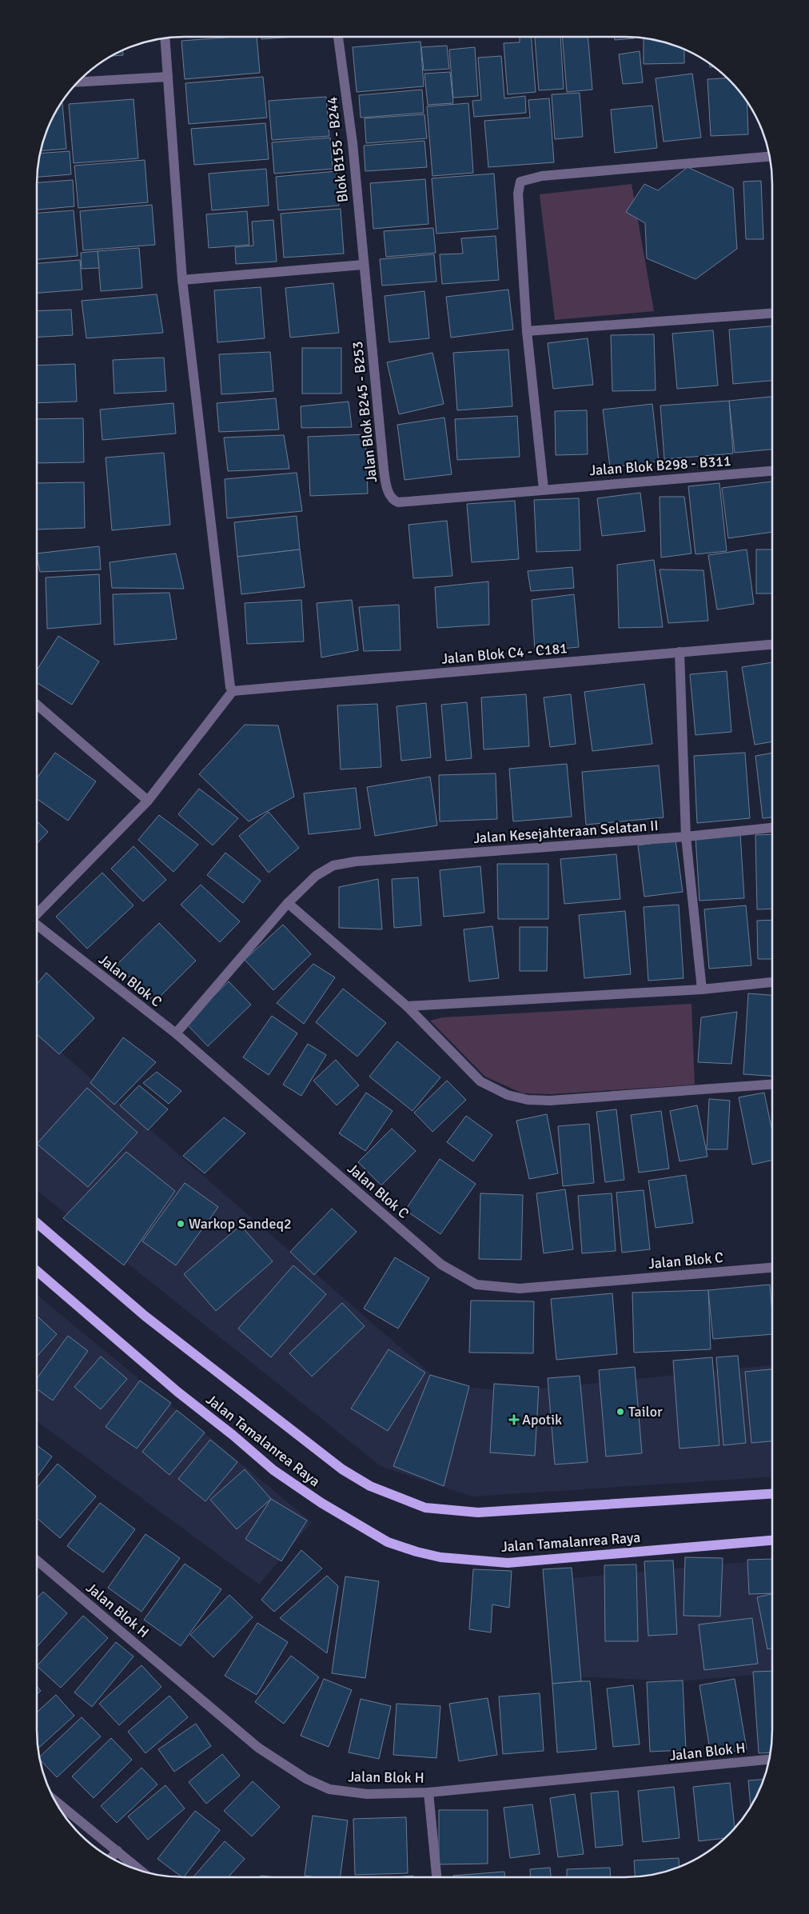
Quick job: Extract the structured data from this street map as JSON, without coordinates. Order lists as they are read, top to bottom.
{
  "streets": {
    "main road": ["Jalan Tamalanrea Raya"],
    "street": [
      "Blok B155 - B244",
      "Jalan Blok B245 - B253",
      "Jalan Blok B298 - B311",
      "Jalan Blok C4 - C181",
      "Jalan Kesejahteraan Selatan II",
      "Jalan Blok C",
      "Jalan Blok H"
    ]
  },
  "crossings": [
    ["Blok B155 - B244", "Jalan Blok B245 - B253"],
    ["Jalan Blok B245 - B253", "Jalan Blok B298 - B311"],
    ["Jalan Kesejahteraan Selatan II", "Jalan Blok C"]
  ],
  "places": {
    "other": ["Warkop Sandeq2", "Tailor"],
    "health": ["Apotik"]
  }
}
